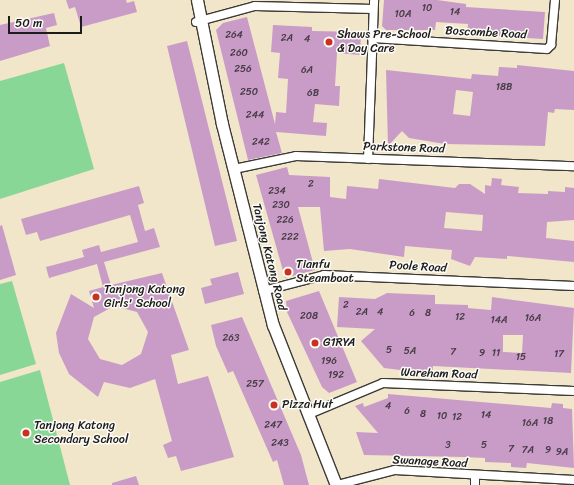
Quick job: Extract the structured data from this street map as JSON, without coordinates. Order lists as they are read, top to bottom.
{
  "streets": {
    "main road": ["Tanjong Katong Road"],
    "street": [
      "Boscombe Road",
      "Parkstone Road",
      "Poole Road",
      "Wareham Road",
      "Swanage Road"
    ]
  },
  "crossings": [
    ["Parkstone Road", "Tanjong Katong Road"],
    ["Tanjong Katong Road", "Poole Road"],
    ["Tanjong Katong Road", "Wareham Road"],
    ["Tanjong Katong Road", "Swanage Road"]
  ],
  "places": [
    "Shaws Pre-School & Day Care",
    "Tianfu Steamboat",
    "Tanjong Katong Girls' School",
    "G1RYA",
    "Pizza Hut",
    "Tanjong Katong Secondary School"
  ],
  "house_numbers": [
    "10",
    "14",
    "10A",
    "264",
    "2A",
    "4",
    "260",
    "256",
    "6A",
    "18B",
    "250",
    "6B",
    "244",
    "242",
    "2",
    "234",
    "230",
    "226",
    "222",
    "2",
    "2A",
    "4",
    "6",
    "8",
    "208",
    "12",
    "16A",
    "14A",
    "263",
    "5",
    "5A",
    "7",
    "9",
    "11",
    "17",
    "15",
    "196",
    "192",
    "257",
    "4",
    "6",
    "8",
    "14",
    "10",
    "12",
    "18",
    "16A",
    "247",
    "243",
    "3",
    "5",
    "7",
    "7A",
    "9",
    "9A"
  ],
  "scale_bar": "50 m"
}
